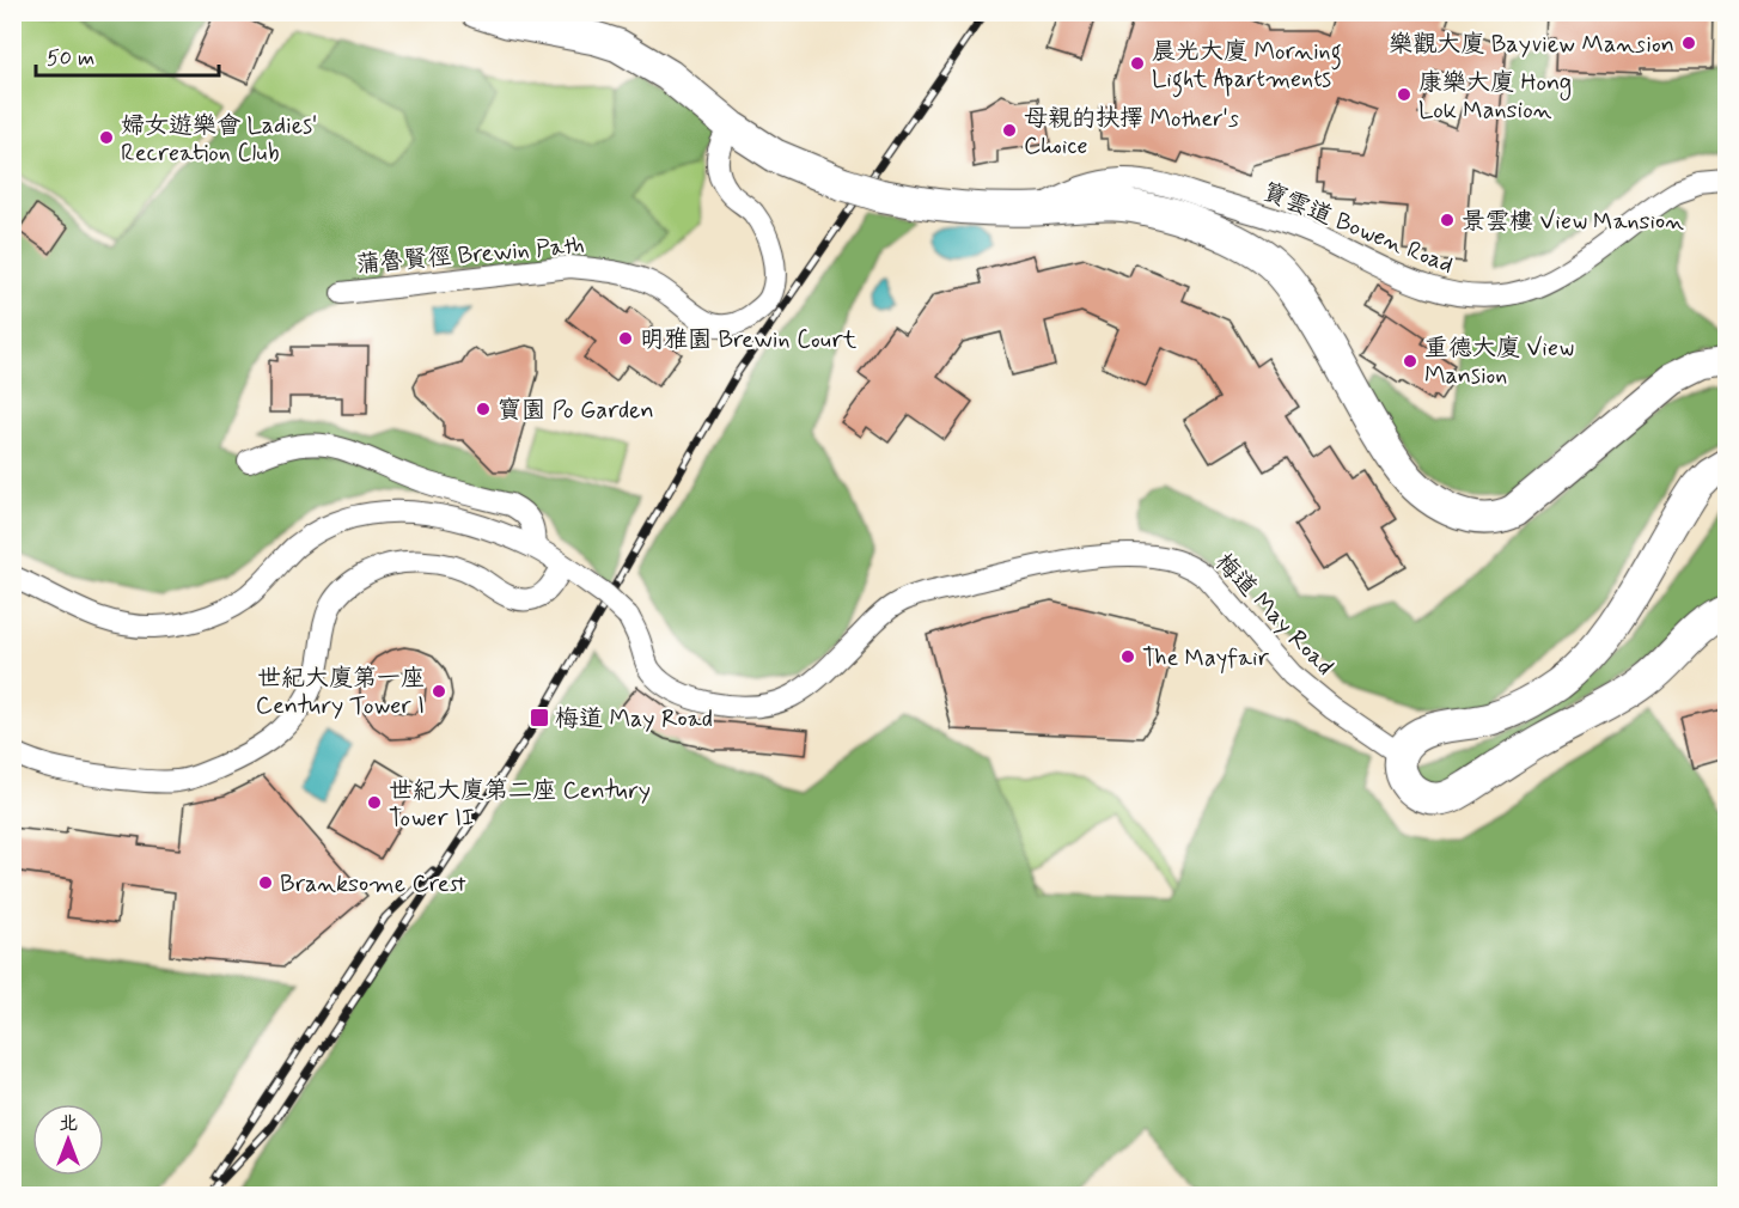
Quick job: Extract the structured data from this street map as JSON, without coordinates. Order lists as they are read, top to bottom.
{
  "streets": {
    "street": ["寶雲道 Bowen Road", "蒲魯賢徑 Brewin Path", "梅道 May Road"]
  },
  "places": {
    "other": [
      "樂觀大廈 Bayview Mansion",
      "晨光大廈 Morning Light Apartments",
      "康樂大廈 Hong Lok Mansion",
      "母親的抉擇 Mother's Choice",
      "婦女遊樂會 Ladies' Recreation Club",
      "景雲樓 View Mansion",
      "明雅園 Brewin Court",
      "重德大廈 View Mansion",
      "寶園 Po Garden",
      "The Mayfair",
      "世紀大廈第一座 Century Tower I",
      "世紀大廈第二座 Century Tower II",
      "Branksome Crest"
    ],
    "transit": ["梅道 May Road"]
  },
  "scale_bar": "50 m",
  "north": "top"
}
